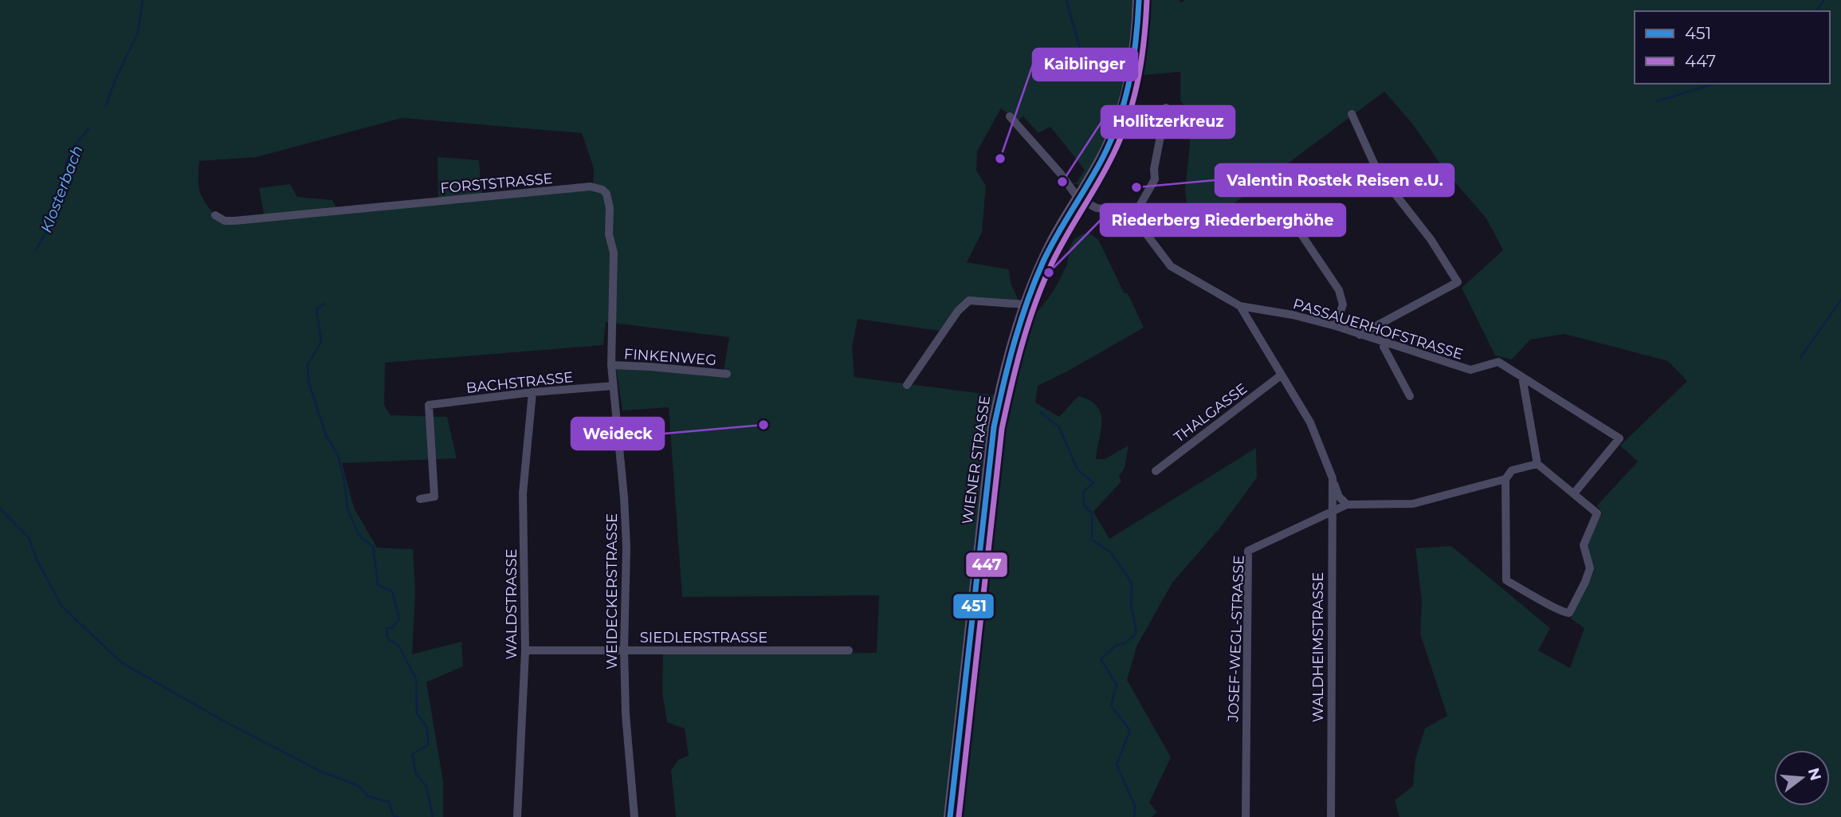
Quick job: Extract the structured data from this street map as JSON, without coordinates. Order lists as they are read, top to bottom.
{
  "streets": {
    "main road": ["WIENER STRASSE"],
    "street": [
      "FORSTSTRASSE",
      "PASSAUERHOFSTRASSE",
      "FINKENWEG",
      "BACHSTRASSE",
      "THALGASSE",
      "WEIDECKERSTRASSE",
      "WALDSTRASSE",
      "SIEDLERSTRASSE",
      "JOSEF-WEGL-STRASSE",
      "WALDHEIMSTRASSE"
    ]
  },
  "crossings": [
    ["FORSTSTRASSE", "FINKENWEG"],
    ["FORSTSTRASSE", "WEIDECKERSTRASSE"],
    ["PASSAUERHOFSTRASSE", "WALDHEIMSTRASSE"],
    ["FINKENWEG", "WEIDECKERSTRASSE"],
    ["BACHSTRASSE", "WEIDECKERSTRASSE"],
    ["BACHSTRASSE", "WALDSTRASSE"],
    ["THALGASSE", "WALDHEIMSTRASSE"],
    ["WEIDECKERSTRASSE", "SIEDLERSTRASSE"],
    ["WALDSTRASSE", "SIEDLERSTRASSE"],
    ["JOSEF-WEGL-STRASSE", "WALDHEIMSTRASSE"]
  ],
  "water": ["Klosterbach"],
  "places": [
    "Kaiblinger",
    "Hollitzerkreuz",
    "Valentin Rostek Reisen e.U.",
    "Riederberg Riederberghöhe",
    "Weideck"
  ],
  "lines": ["transit line 451", "transit line 447"],
  "legend": ["451", "447"],
  "north": "right"
}
